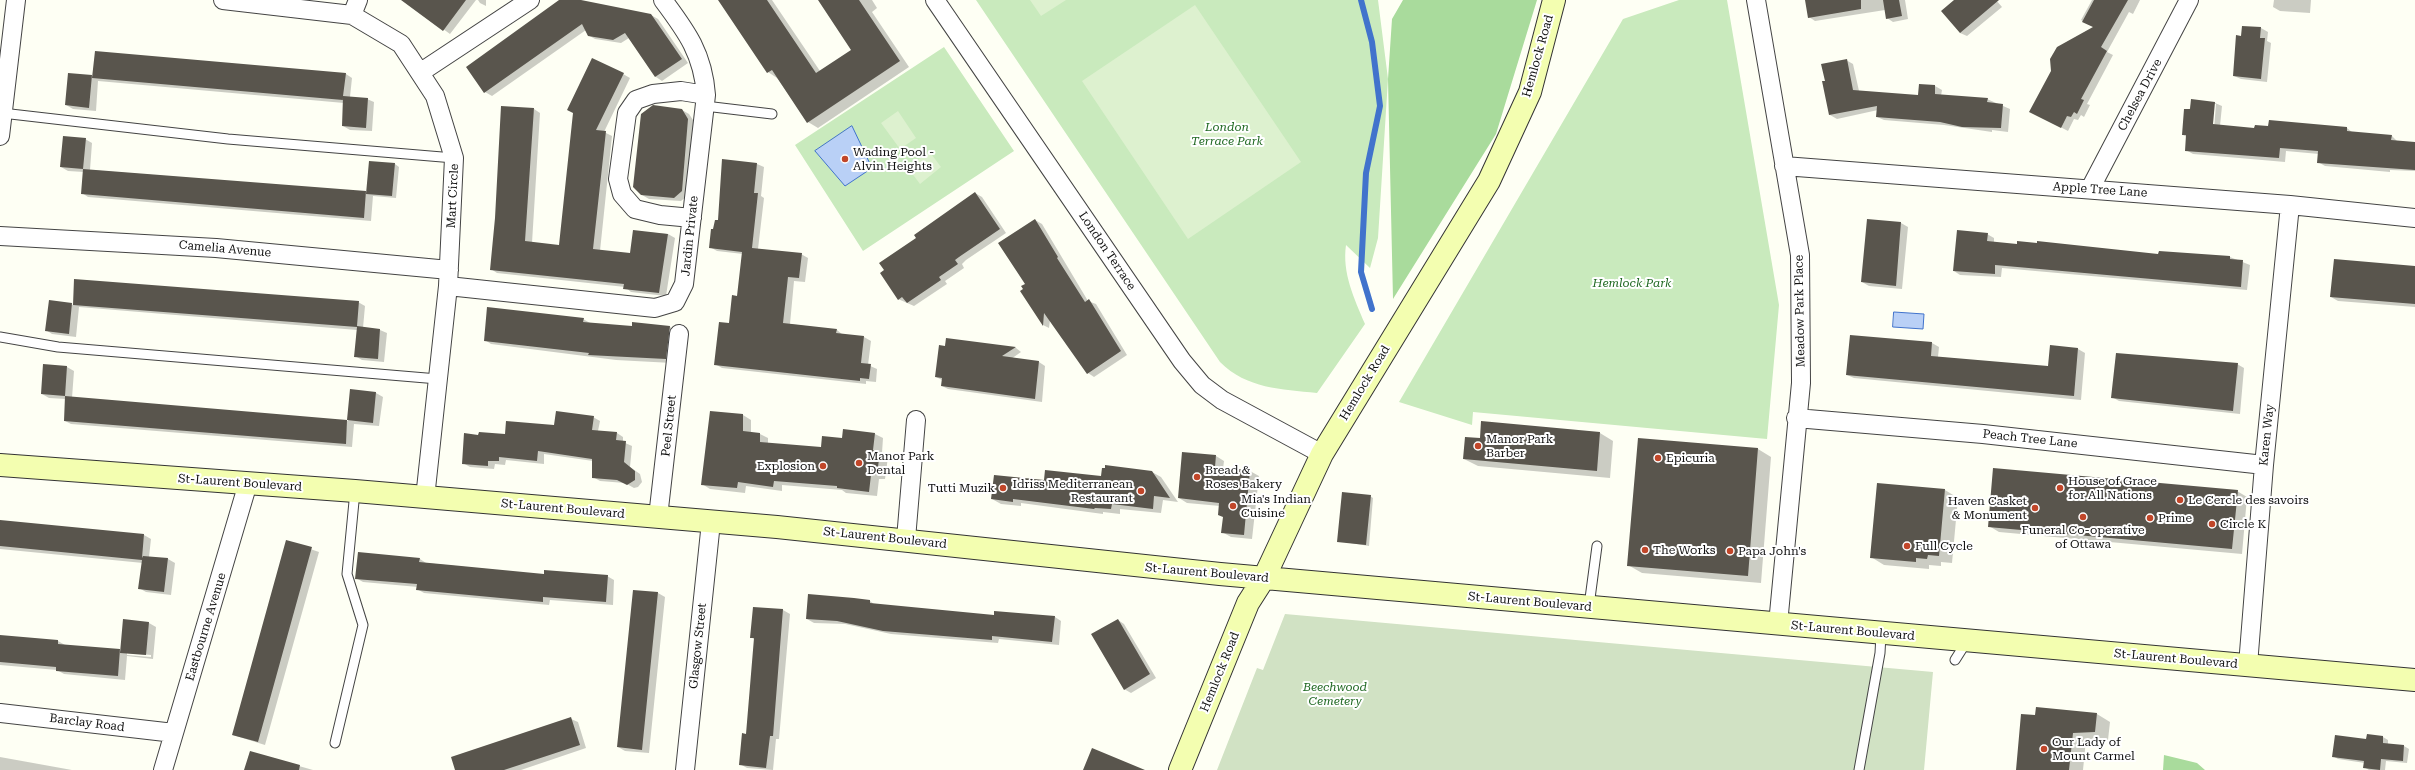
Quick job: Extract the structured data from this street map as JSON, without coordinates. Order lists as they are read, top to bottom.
{
  "streets": {
    "street": [
      "Hemlock Road",
      "Chelsea Drive",
      "Apple Tree Lane",
      "Mart Circle",
      "Jardin Private",
      "Camelia Avenue",
      "London Terrace",
      "Meadow Park Place",
      "Peel Street",
      "Karen Way",
      "Peach Tree Lane",
      "St-Laurent Boulevard",
      "Eastbourne Avenue",
      "Glasgow Street",
      "Barclay Road"
    ]
  },
  "crossings": [
    ["Hemlock Road", "London Terrace"],
    ["Hemlock Road", "St-Laurent Boulevard"],
    ["Chelsea Drive", "Apple Tree Lane"],
    ["Apple Tree Lane", "Meadow Park Place"],
    ["Apple Tree Lane", "Karen Way"],
    ["Mart Circle", "Jardin Private"],
    ["Mart Circle", "Camelia Avenue"],
    ["Mart Circle", "St-Laurent Boulevard"],
    ["Jardin Private", "Camelia Avenue"],
    ["Meadow Park Place", "Peach Tree Lane"],
    ["Meadow Park Place", "St-Laurent Boulevard"],
    ["Peel Street", "St-Laurent Boulevard"],
    ["Karen Way", "Peach Tree Lane"],
    ["Karen Way", "St-Laurent Boulevard"],
    ["St-Laurent Boulevard", "Eastbourne Avenue"],
    ["St-Laurent Boulevard", "Glasgow Street"],
    ["Eastbourne Avenue", "Barclay Road"]
  ],
  "parks": ["London Terrace Park", "Hemlock Park", "Beechwood Cemetery"],
  "places": [
    "Wading Pool - Alvin Heights",
    "Manor Park Barber",
    "Epicuria",
    "Manor Park Dental",
    "Explosion",
    "Bread & Roses Bakery",
    "Tutti Muzik",
    "House of Grace for All Nations",
    "Idriss Mediterranean Restaurant",
    "Le Cercle des savoirs",
    "Mia's Indian Cuisine",
    "Haven Casket & Monument",
    "Funeral Co-operative of Ottawa",
    "Prime",
    "Circle K",
    "Full Cycle",
    "The Works",
    "Papa John's",
    "Our Lady of Mount Carmel"
  ]
}
